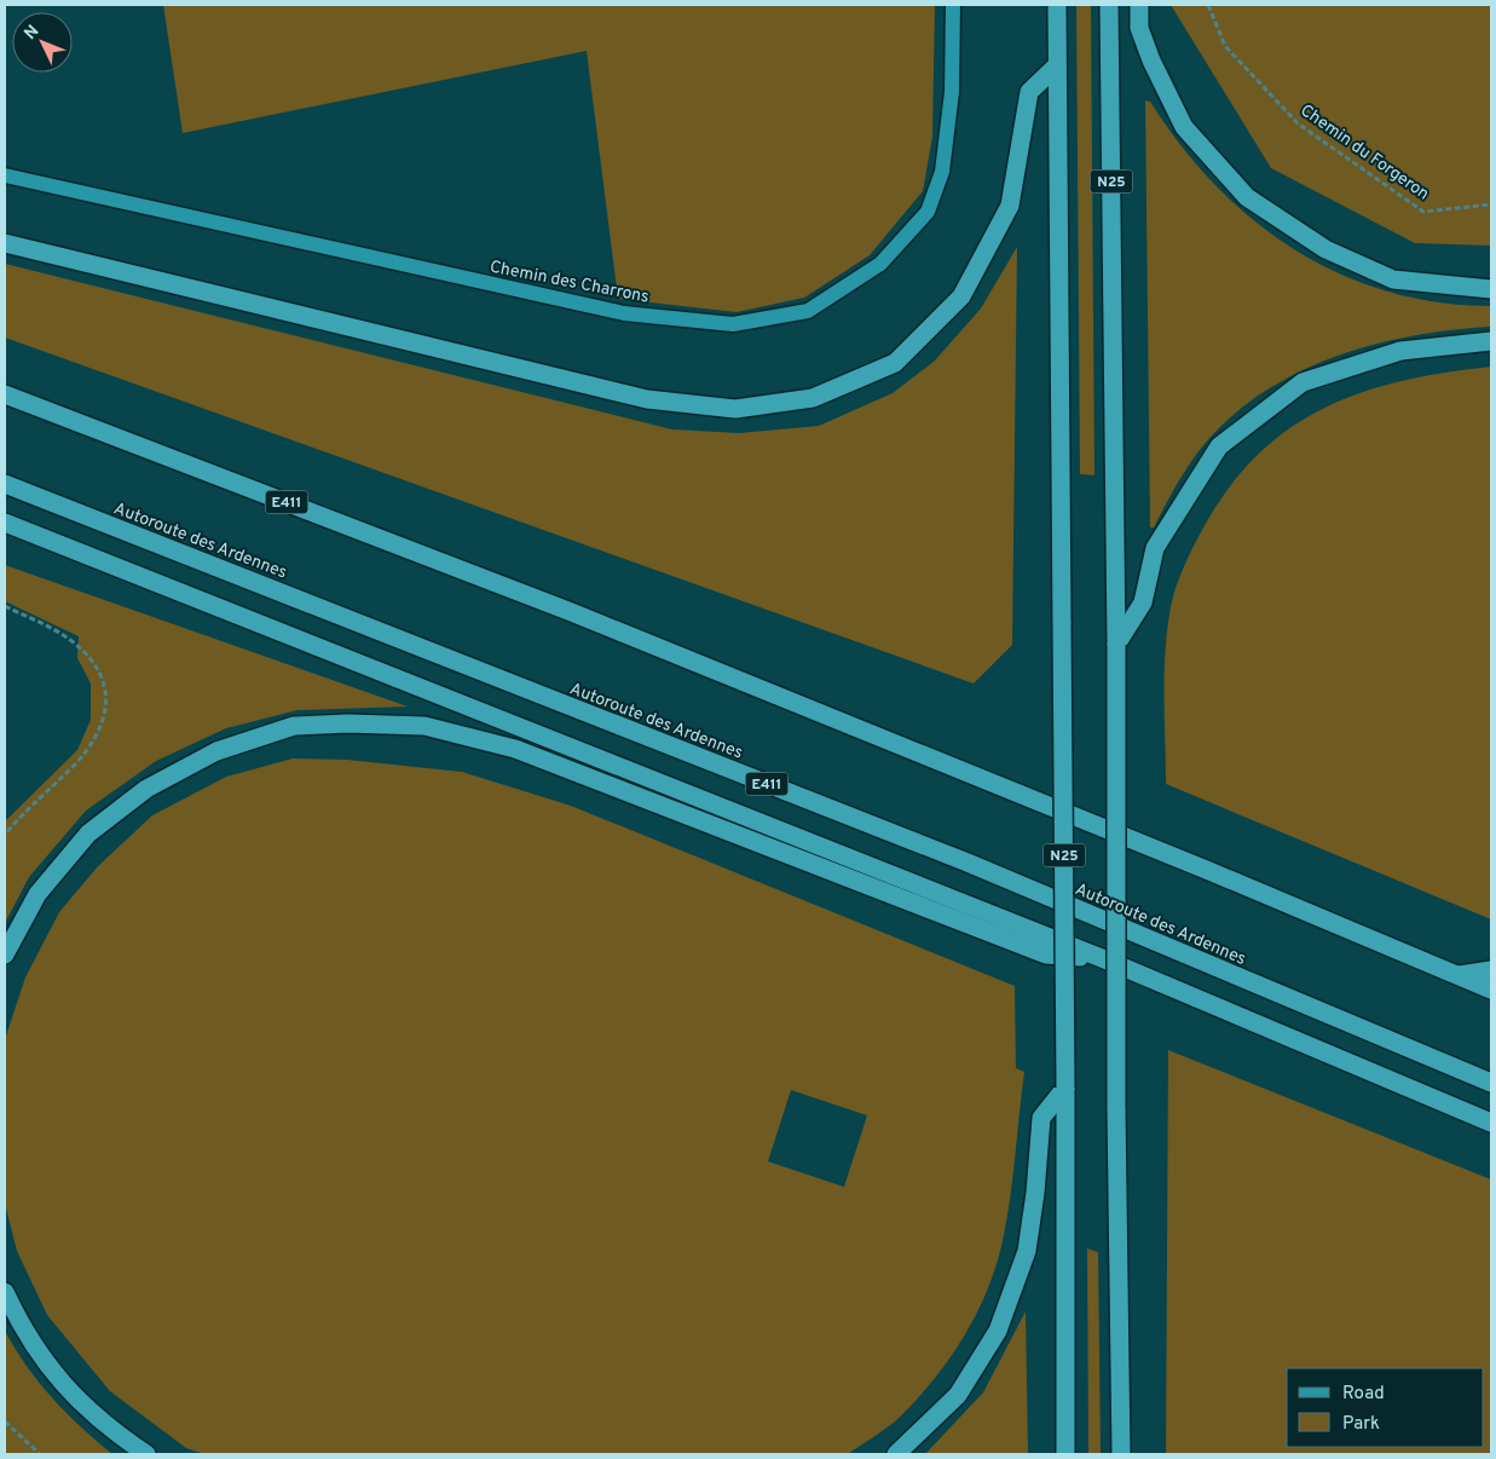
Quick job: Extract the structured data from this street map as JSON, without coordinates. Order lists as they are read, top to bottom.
{
  "streets": {
    "highway": ["N25", "E411", "Autoroute des Ardennes"],
    "street": ["Chemin des Charrons"],
    "path": ["Chemin du Forgeron"]
  },
  "legend": ["Road", "Park"],
  "north": "top left"
}
